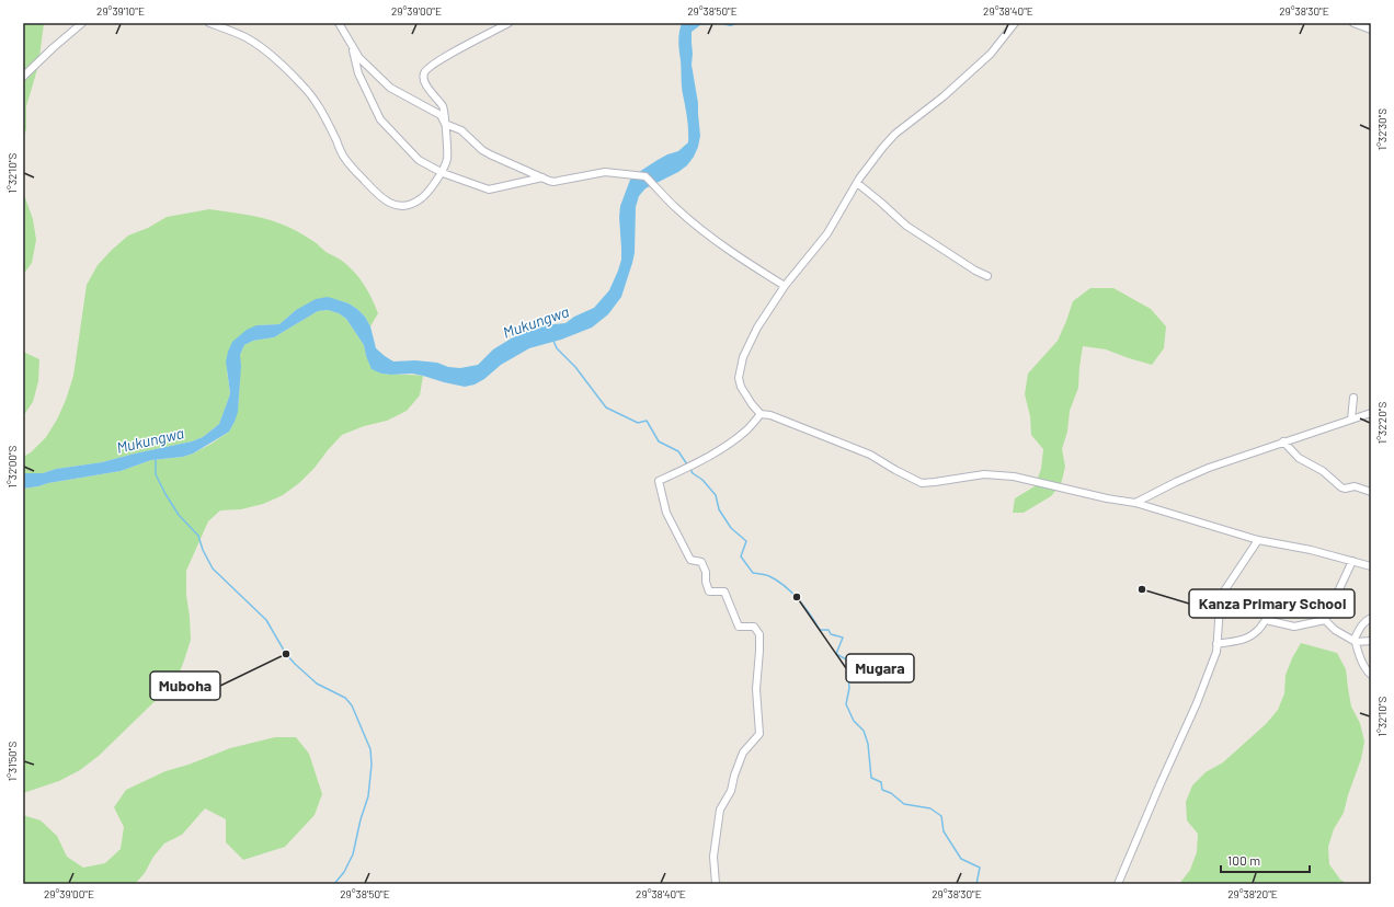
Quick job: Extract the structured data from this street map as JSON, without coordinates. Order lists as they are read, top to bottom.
{
  "water": ["Mukungwa"],
  "places": ["Kanza Primary School", "Mugara", "Muboha"],
  "scale_bar": "100 m",
  "coordinates": [
    "29°39'10\"E",
    "29°39'00\"E",
    "29°38'50\"E",
    "29°38'40\"E",
    "29°38'30\"E",
    "1°32'30\"S",
    "1°32'10\"S",
    "1°32'20\"S",
    "1°32'00\"S",
    "1°31'50\"S",
    "29°38'20\"E"
  ]
}
